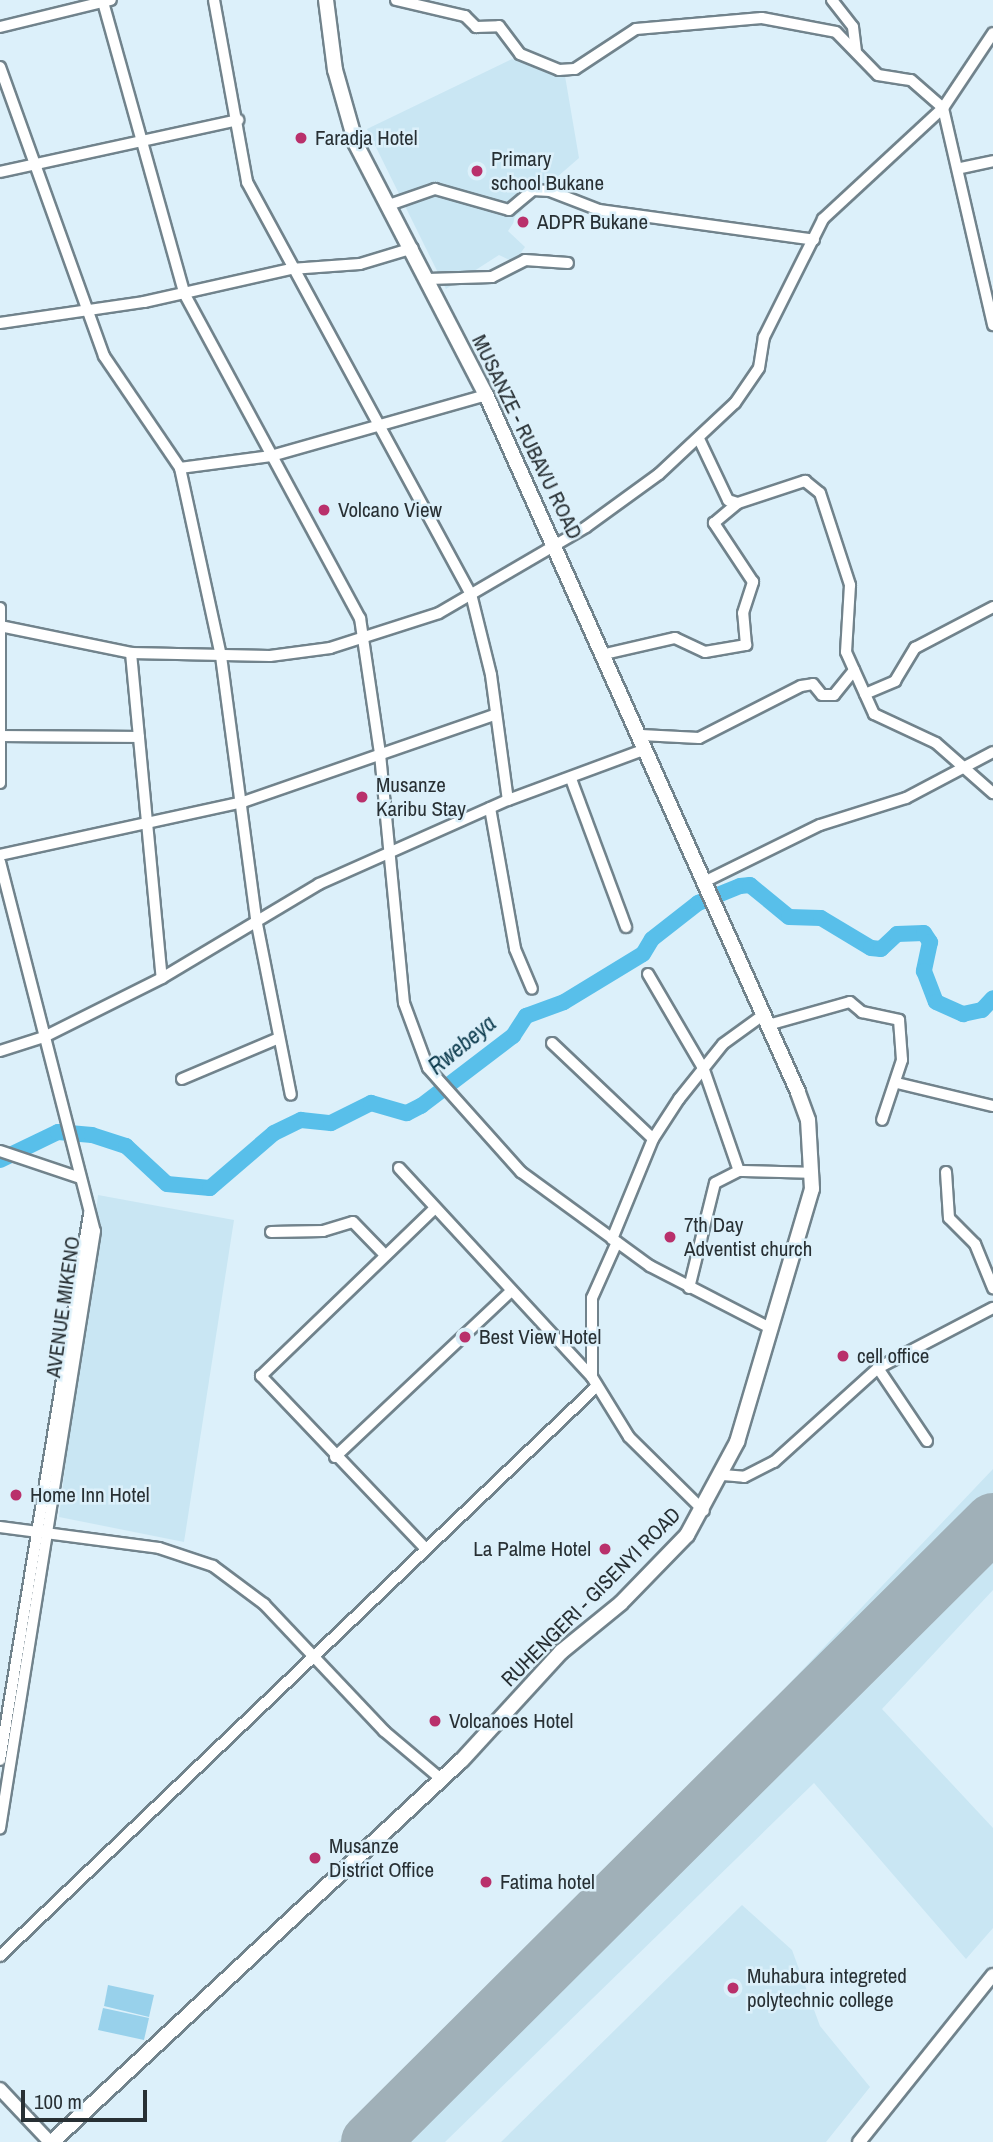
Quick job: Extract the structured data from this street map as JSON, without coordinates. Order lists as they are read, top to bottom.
{
  "streets": {
    "highway": ["MUSANZE - RUBAVU ROAD", "RUHENGERI - GISENYI ROAD"],
    "street": ["AVENUE MIKENO"]
  },
  "crossings": [
    ["MUSANZE - RUBAVU ROAD", "RUHENGERI - GISENYI ROAD"]
  ],
  "water": ["Rwebeya"],
  "places": [
    "Faradja Hotel",
    "Primary school Bukane",
    "ADPR Bukane",
    "Volcano View",
    "Musanze Karibu Stay",
    "7th Day Adventist church",
    "Best View Hotel",
    "cell office",
    "Home Inn Hotel",
    "La Palme Hotel",
    "Volcanoes Hotel",
    "Musanze District Office",
    "Fatima hotel",
    "Muhabura integreted polytechnic college"
  ],
  "scale_bar": "100 m"
}
